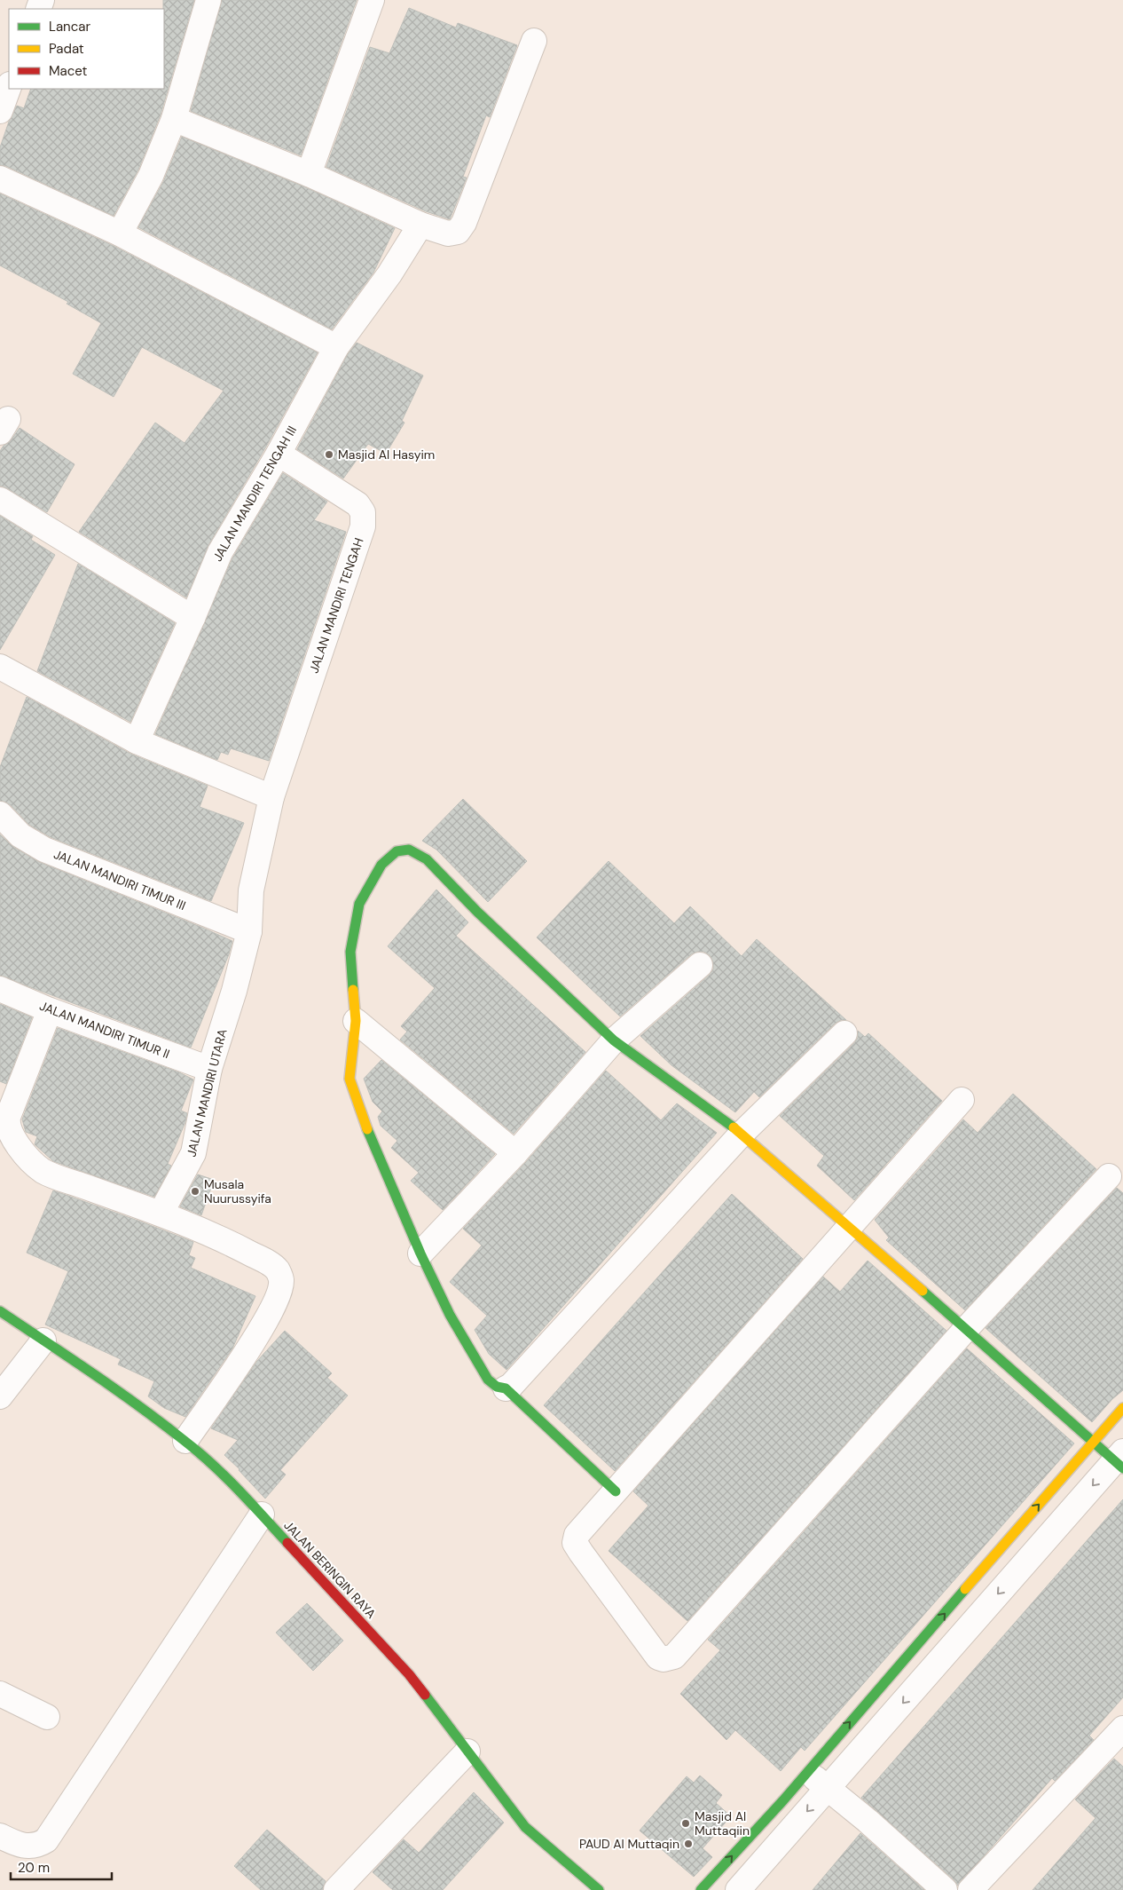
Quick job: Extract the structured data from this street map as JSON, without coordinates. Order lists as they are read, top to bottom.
{
  "streets": {
    "street": [
      "JALAN MANDIRI TENGAH III",
      "JALAN MANDIRI TENGAH",
      "JALAN MANDIRI TIMUR III",
      "JALAN MANDIRI TIMUR II",
      "JALAN MANDIRI UTARA",
      "JALAN BERINGIN RAYA"
    ]
  },
  "crossings": [
    ["JALAN MANDIRI TENGAH III", "JALAN MANDIRI TENGAH"],
    ["JALAN MANDIRI TENGAH", "JALAN MANDIRI TIMUR III"],
    ["JALAN MANDIRI TENGAH", "JALAN MANDIRI UTARA"],
    ["JALAN MANDIRI TIMUR III", "JALAN MANDIRI UTARA"],
    ["JALAN MANDIRI TIMUR II", "JALAN MANDIRI UTARA"]
  ],
  "places": [
    "Masjid Al Hasyim",
    "Musala Nuurussyifa",
    "Masjid Al Muttaqiin",
    "PAUD Al Muttaqin"
  ],
  "legend": ["Lancar", "Padat", "Macet"],
  "scale_bar": "20 m"
}
